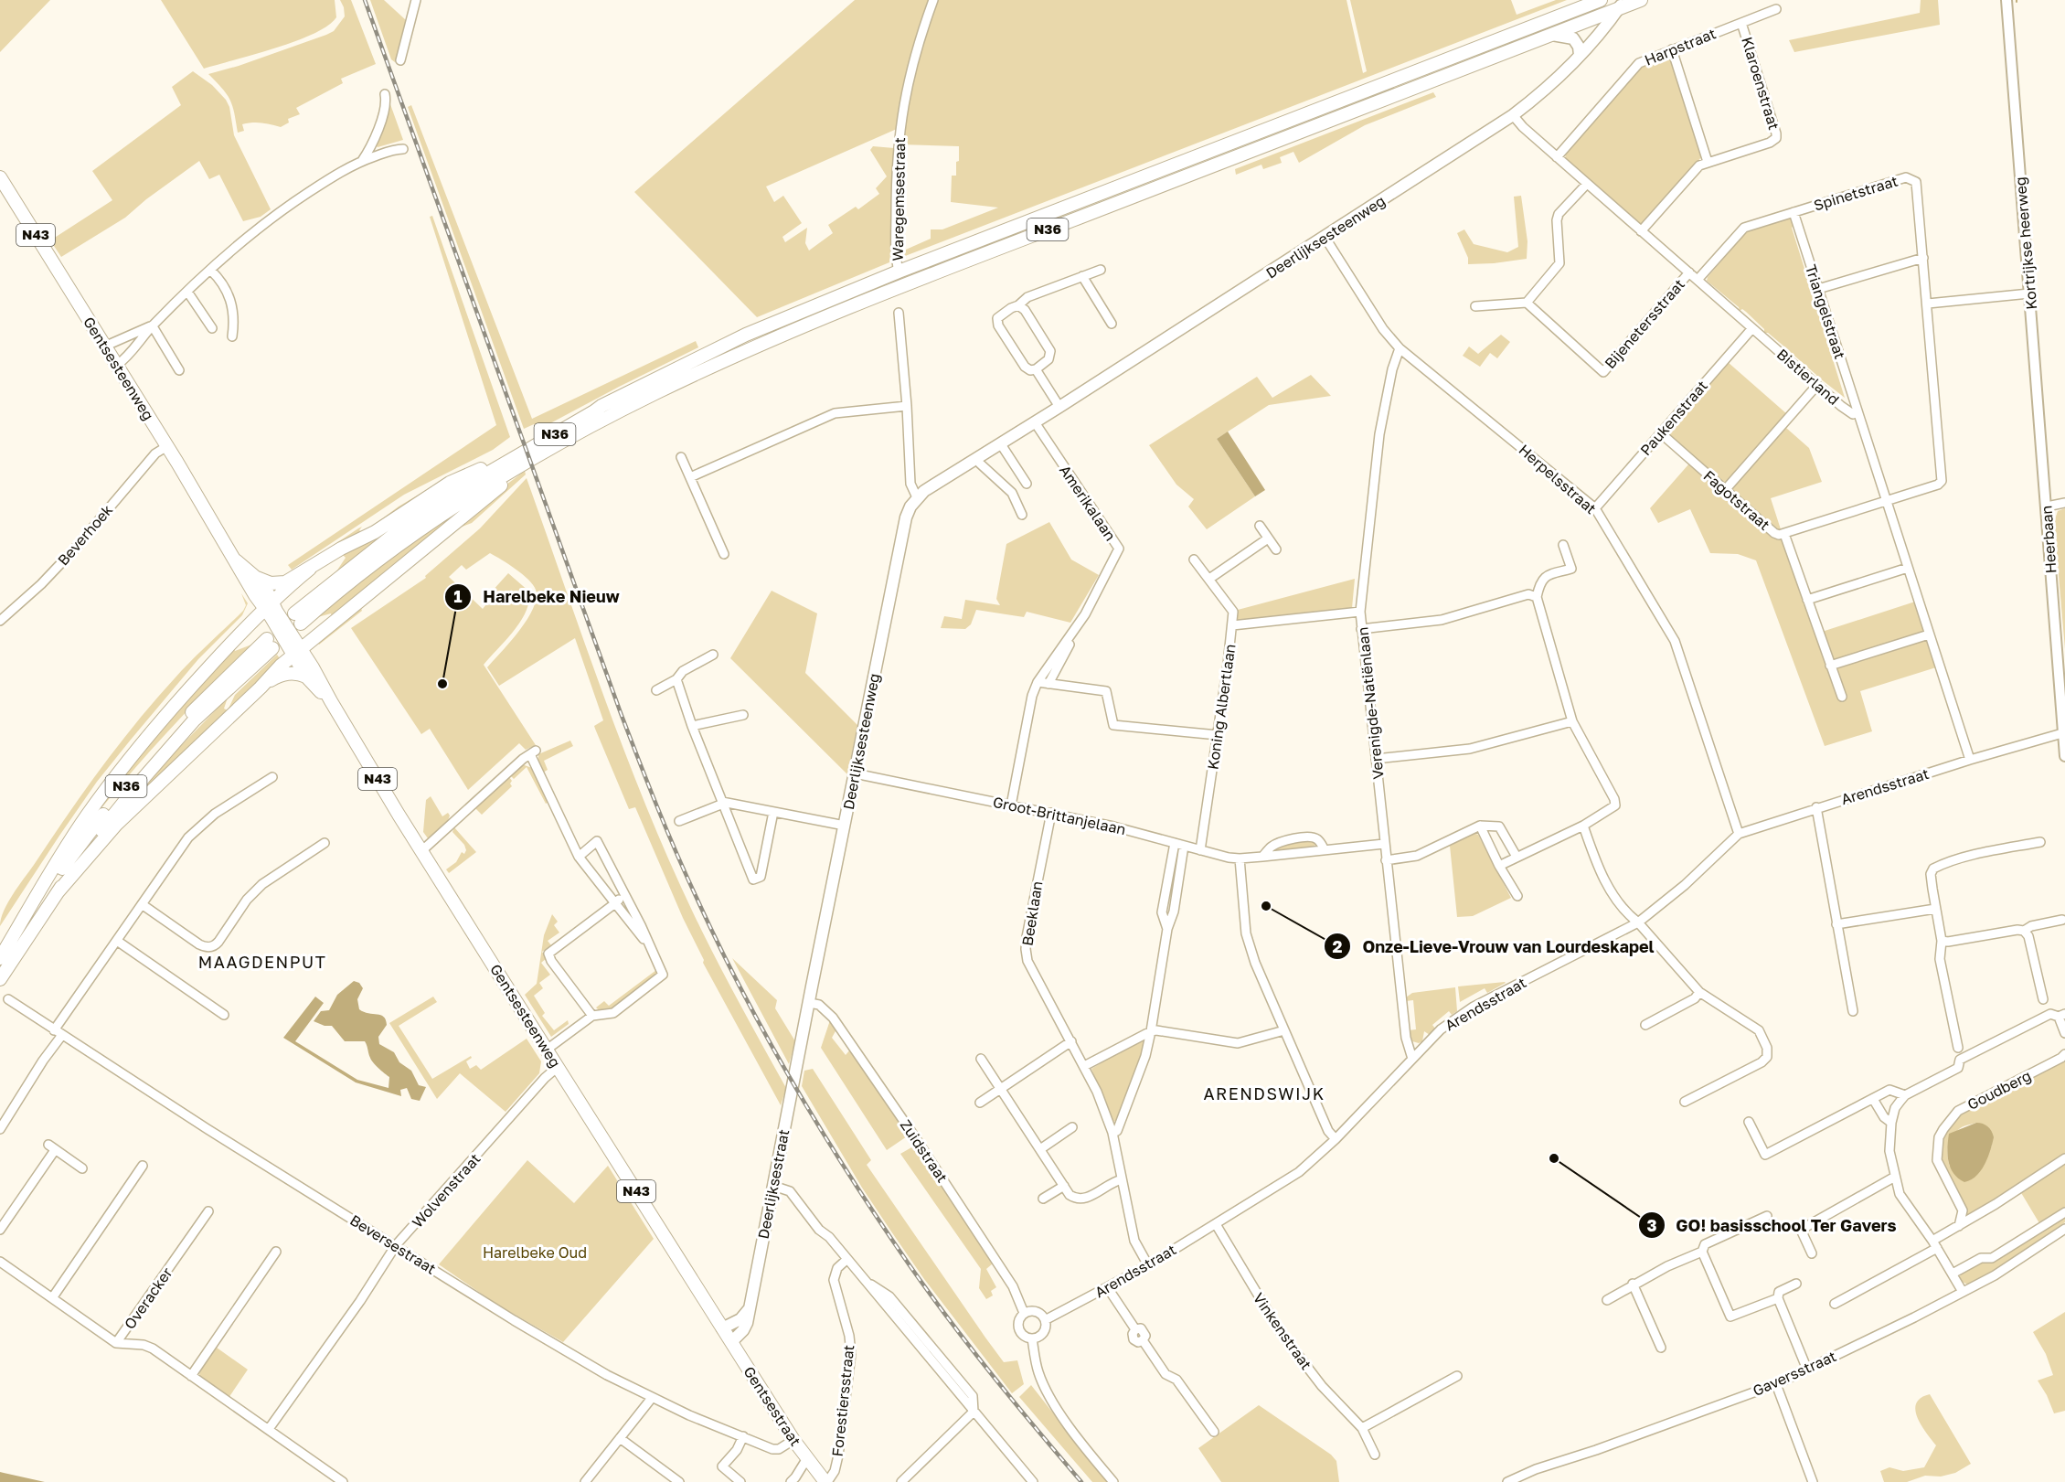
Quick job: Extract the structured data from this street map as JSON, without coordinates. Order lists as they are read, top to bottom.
{
  "streets": {
    "main road": [
      "N36",
      "N43",
      "Deerlijksesteenweg",
      "Gentsesteenweg",
      "Deerlijksestraat",
      "Gentsestraat"
    ],
    "street": [
      "Harpstraat",
      "Klaroenstraat",
      "Spinetstraat",
      "Waregemsestraat",
      "Kortrijkse heerweg",
      "Triangelstraat",
      "Bijenetersstraat",
      "Bistierland",
      "Paukenstraat",
      "Herpelsstraat",
      "Fagotstraat",
      "Amerikalaan",
      "Beverhoek",
      "Heerbaan",
      "Verenigde-Natiënlaan",
      "Koning Albertlaan",
      "Arendsstraat",
      "Groot-Brittanjelaan",
      "Beeklaan",
      "Goudberg",
      "Zuidstraat",
      "Wolvenstraat",
      "Beversestraat",
      "Overacker",
      "Vinkenstraat",
      "Gaversstraat",
      "Forestiersstraat"
    ]
  },
  "crossings": [
    ["Harpstraat", "Klaroenstraat"],
    ["Harpstraat", "Bistierland"],
    ["Klaroenstraat", "Bistierland"],
    ["Spinetstraat", "Triangelstraat"],
    ["Spinetstraat", "Bistierland"],
    ["Spinetstraat", "Fagotstraat"],
    ["Waregemsestraat", "N36"],
    ["N36", "Deerlijksesteenweg"],
    ["Deerlijksesteenweg", "Bistierland"],
    ["Deerlijksesteenweg", "Herpelsstraat"],
    ["Deerlijksesteenweg", "Amerikalaan"],
    ["Deerlijksesteenweg", "Groot-Brittanjelaan"],
    ["Deerlijksesteenweg", "Zuidstraat"],
    ["Deerlijksesteenweg", "Deerlijksestraat"],
    ["Kortrijkse heerweg", "Heerbaan"],
    ["Triangelstraat", "Bistierland"],
    ["Bijenetersstraat", "Bistierland"],
    ["Gentsesteenweg", "Beverhoek"],
    ["Gentsesteenweg", "Wolvenstraat"],
    ["Gentsesteenweg", "Gentsestraat"],
    ["Bistierland", "Paukenstraat"],
    ["Bistierland", "Fagotstraat"],
    ["Bistierland", "Arendsstraat"],
    ["Paukenstraat", "Herpelsstraat"],
    ["Paukenstraat", "Fagotstraat"],
    ["Herpelsstraat", "Verenigde-Natiënlaan"],
    ["Herpelsstraat", "Arendsstraat"],
    ["Amerikalaan", "Groot-Brittanjelaan"],
    ["Heerbaan", "Arendsstraat"],
    ["Verenigde-Natiënlaan", "Koning Albertlaan"],
    ["Verenigde-Natiënlaan", "Arendsstraat"],
    ["Verenigde-Natiënlaan", "Groot-Brittanjelaan"],
    ["Koning Albertlaan", "Groot-Brittanjelaan"],
    ["Arendsstraat", "Beeklaan"],
    ["Arendsstraat", "Zuidstraat"],
    ["Arendsstraat", "Vinkenstraat"],
    ["Groot-Brittanjelaan", "Beeklaan"],
    ["Deerlijksestraat", "Gentsestraat"],
    ["Wolvenstraat", "Beversestraat"],
    ["Wolvenstraat", "Overacker"],
    ["Beversestraat", "Gentsestraat"],
    ["Forestiersstraat", "Gentsestraat"]
  ],
  "districts": ["MAAGDENPUT", "ARENDSWIJK"],
  "parks": ["Harelbeke Oud"],
  "places": ["Harelbeke Nieuw", "Onze-Lieve-Vrouw van Lourdeskapel", "GO! basisschool Ter Gavers"]
}
